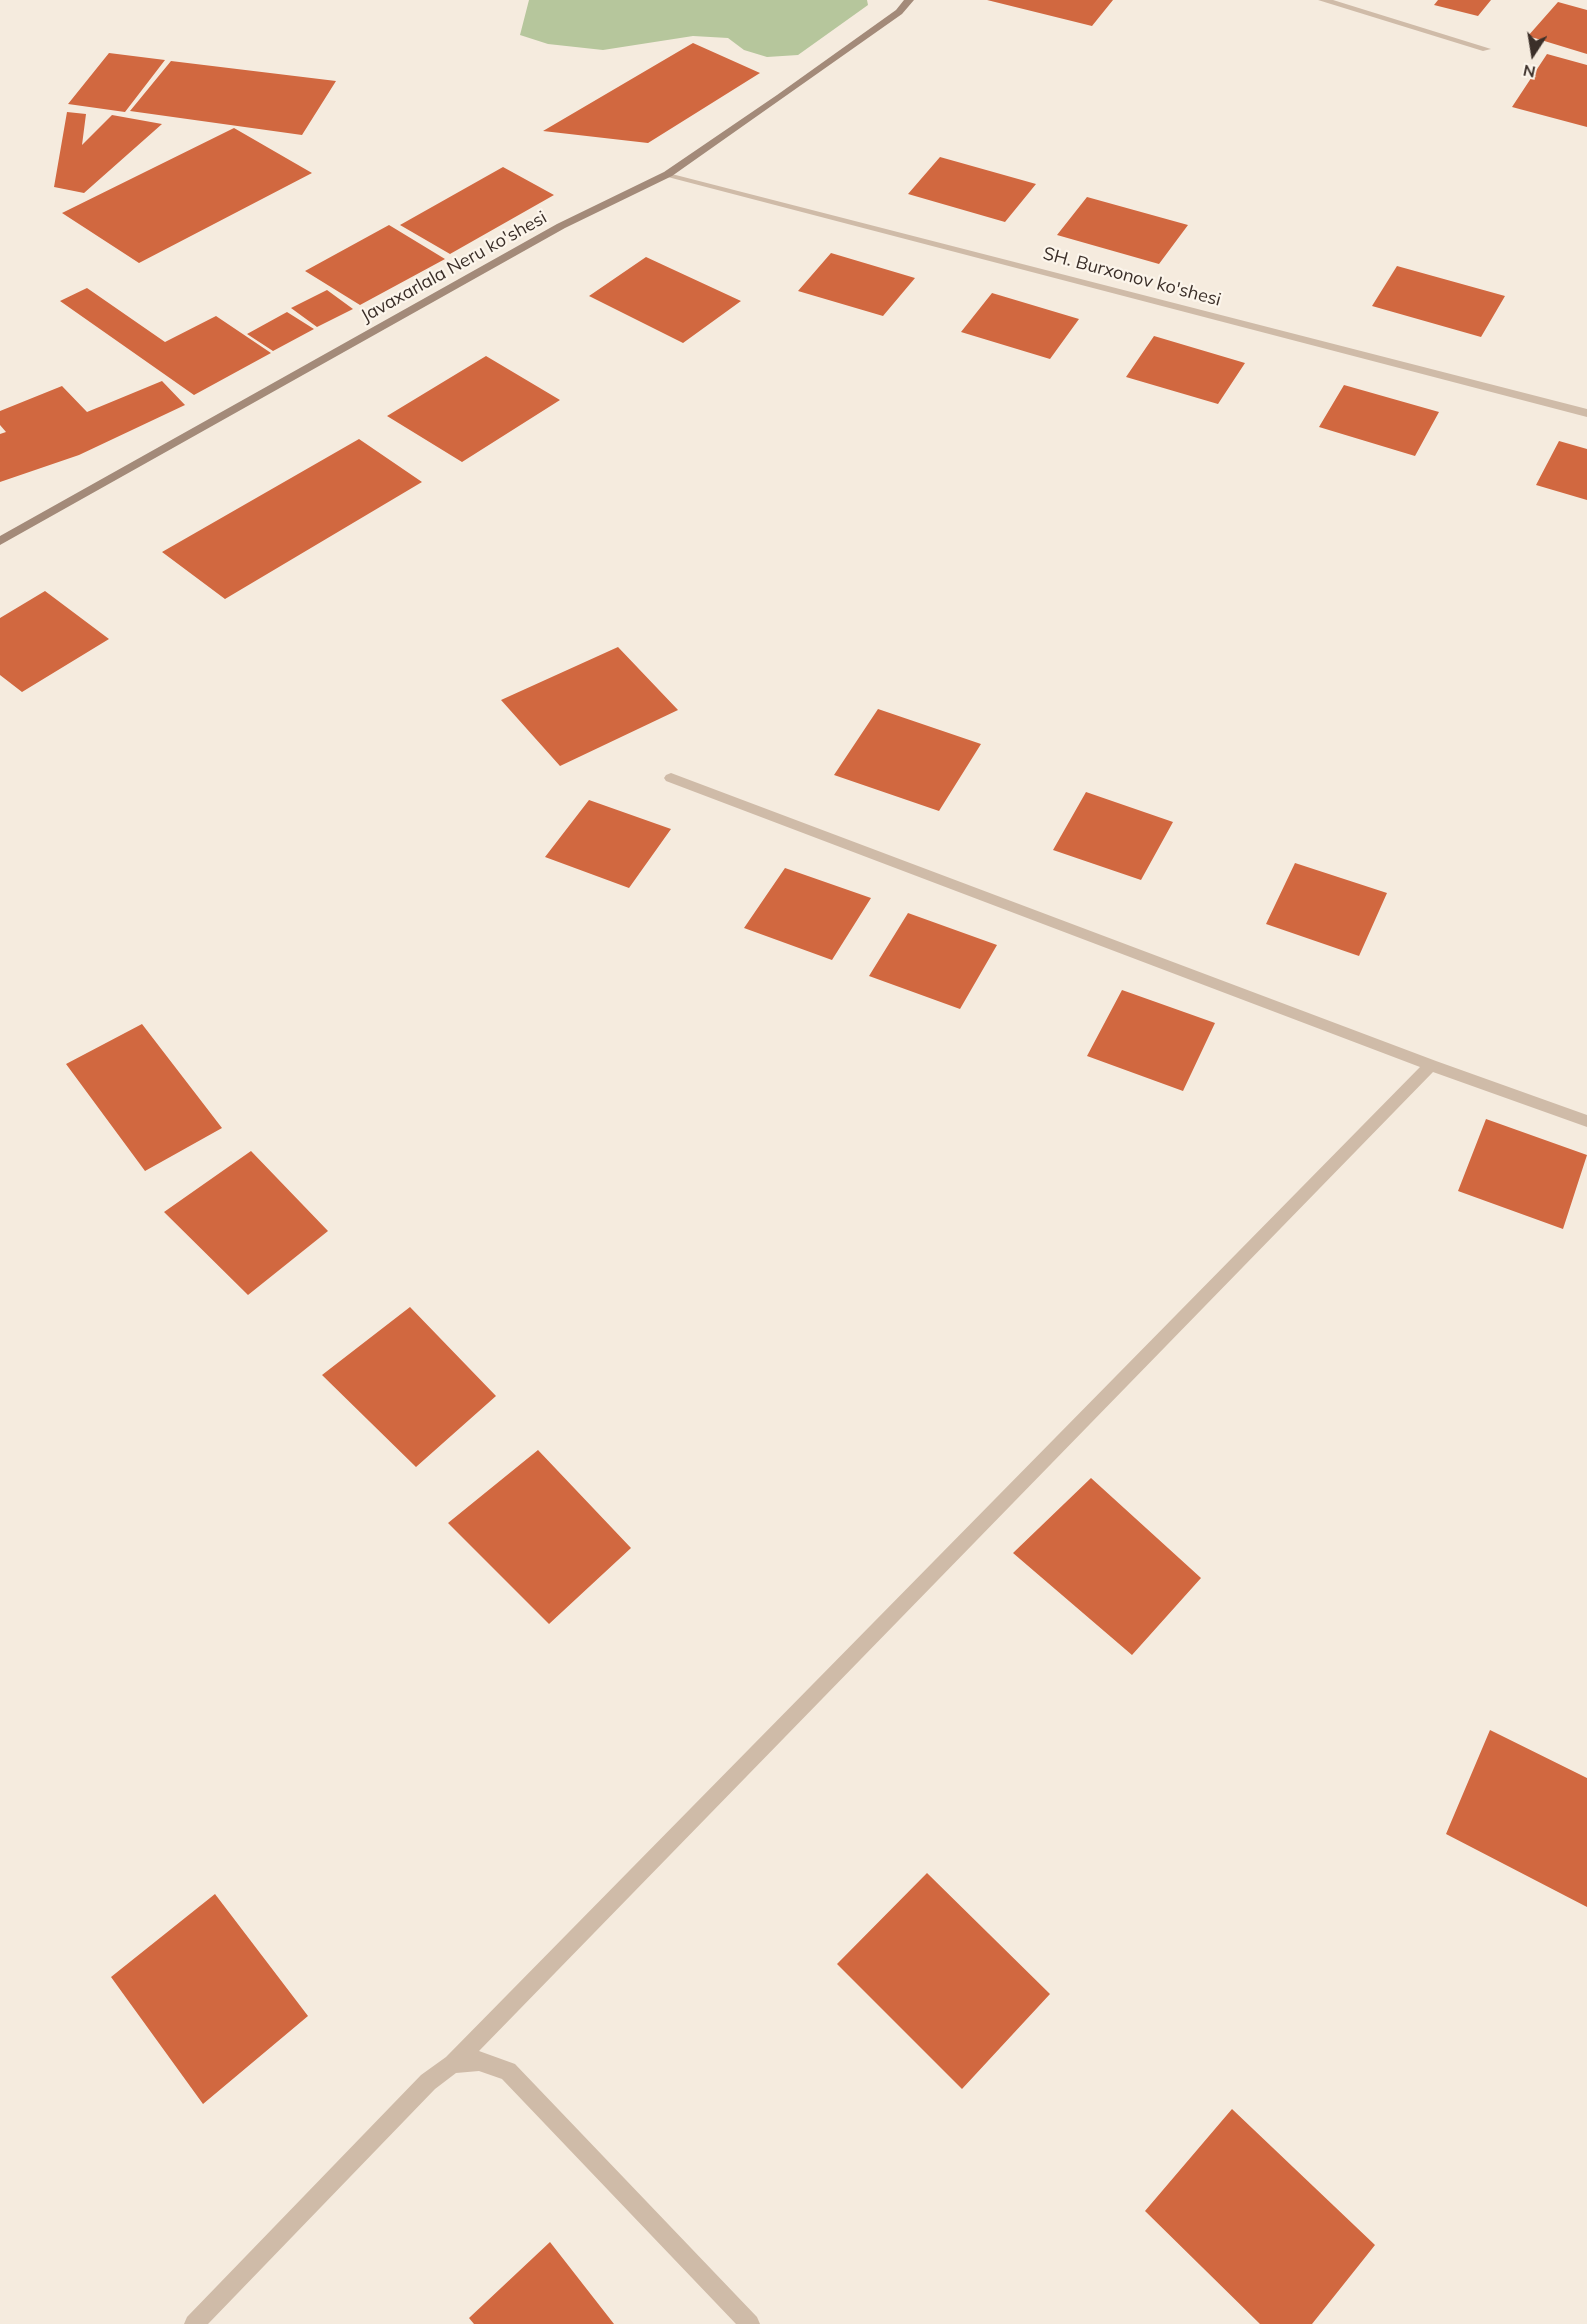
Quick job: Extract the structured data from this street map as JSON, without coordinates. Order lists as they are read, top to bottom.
{
  "streets": {
    "street": ["Javaxarlala Neru ko'shesi", "SH. Burxonov ko'shesi"]
  },
  "crossings": [
    ["Javaxarlala Neru ko'shesi", "SH. Burxonov ko'shesi"]
  ],
  "north": "bottom"
}
